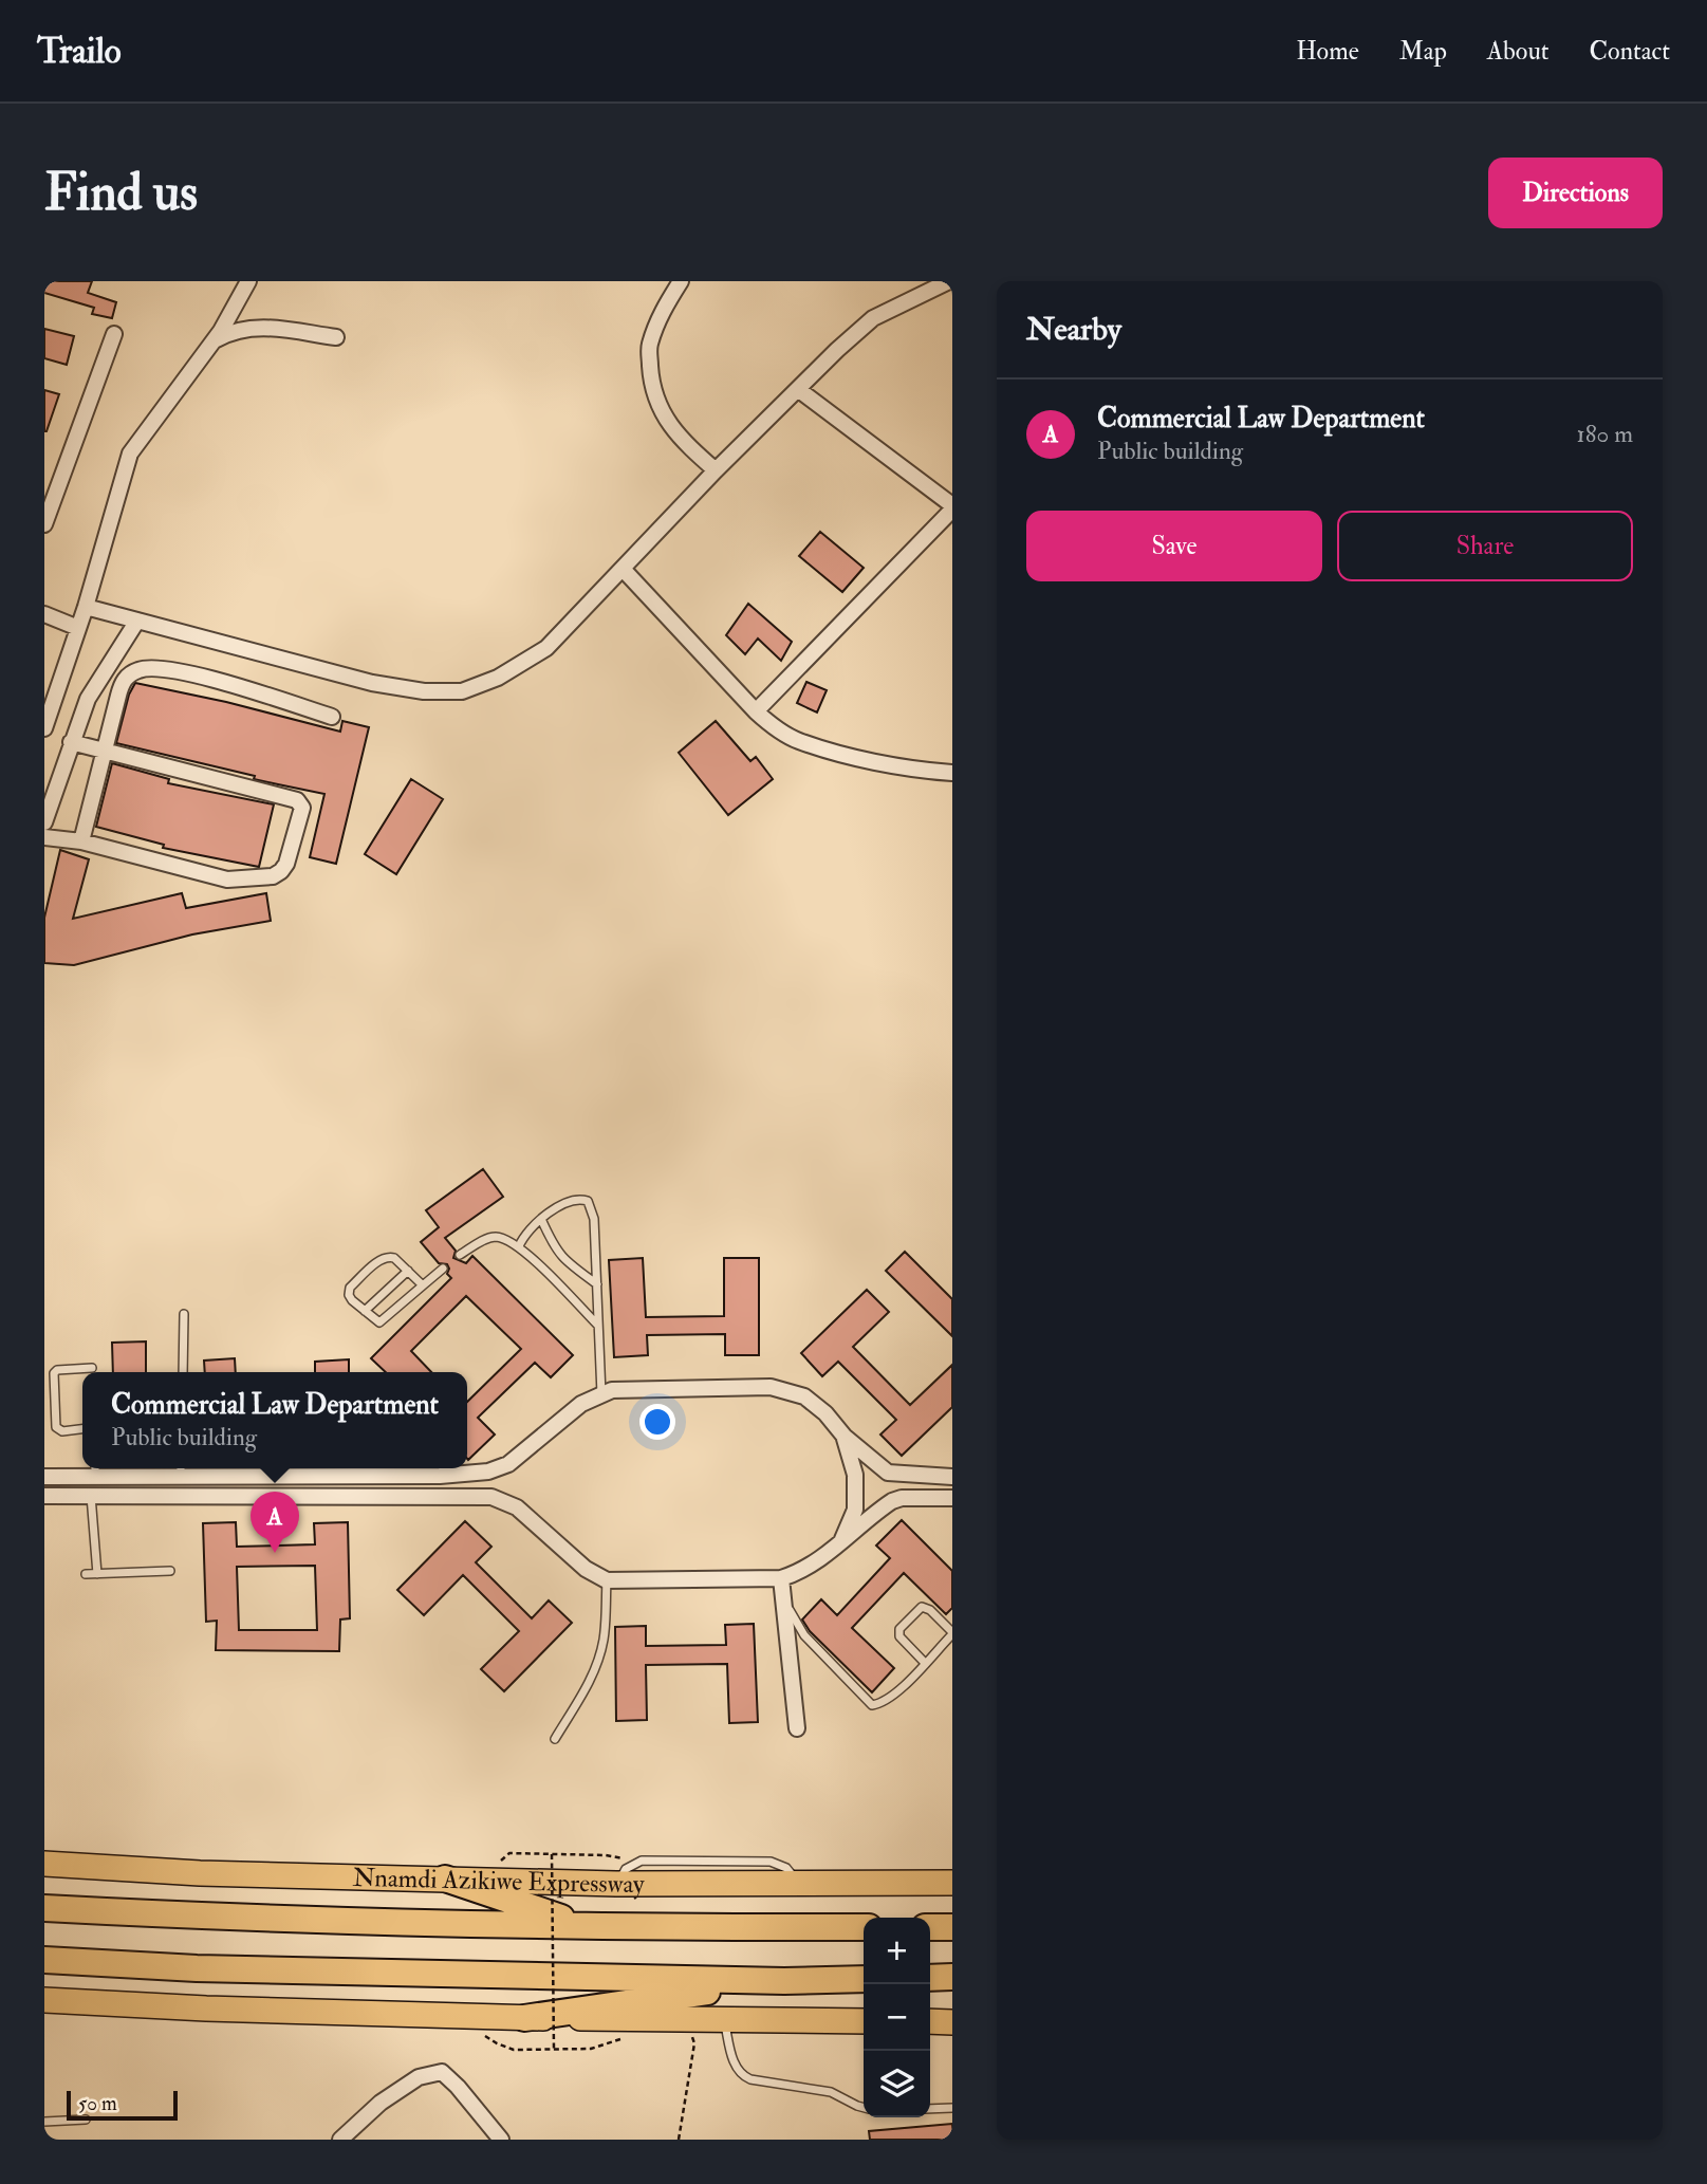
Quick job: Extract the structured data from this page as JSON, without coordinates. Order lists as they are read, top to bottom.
{
  "streets": {
    "highway": ["Nnamdi Azikiwe Expressway"]
  },
  "scale_bar": "50 m",
  "page": {
    "header": "Trailo",
    "nav": [
      "Home",
      "Map",
      "About",
      "Contact"
    ],
    "buttons": [
      "Directions",
      ["Save", "Share"]
    ],
    "title": "Find us",
    "heading": "Nearby",
    "list": [
      {
        "mark": "A",
        "name": "Commercial Law Department",
        "note": "Public building",
        "value": "180 m"
      }
    ],
    "popup": ["Commercial Law Department", "Public building"],
    "pins": "A",
    "map_buttons": ["+", "−"],
    "scale": "50 m"
  }
}
